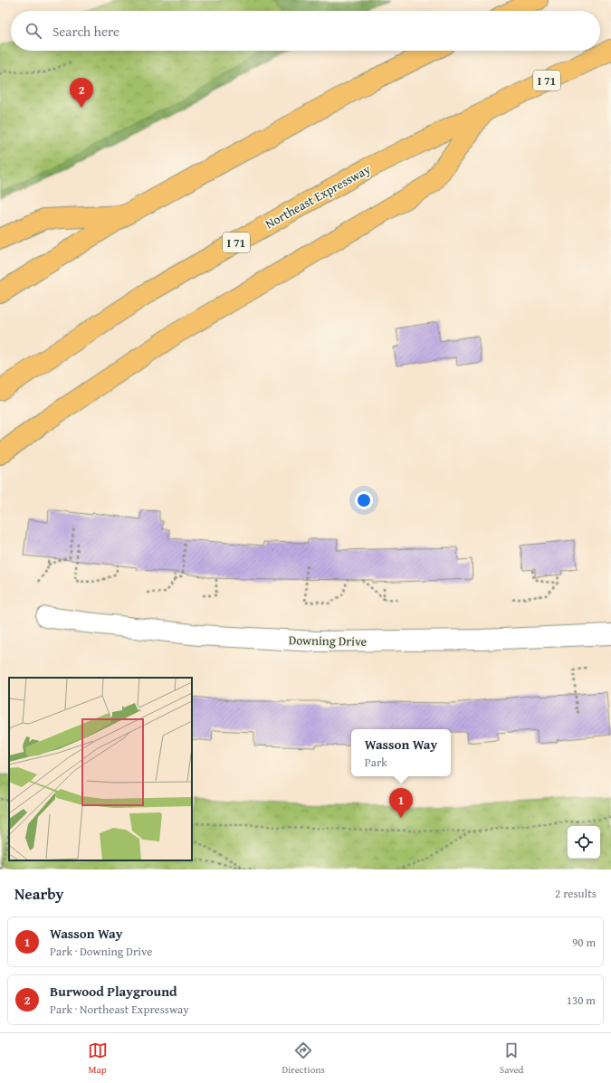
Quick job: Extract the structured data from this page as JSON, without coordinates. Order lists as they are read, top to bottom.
{
  "streets": {
    "highway": ["I 71", "Northeast Expressway"],
    "street": ["Downing Drive"]
  },
  "page": {
    "search": "Search here",
    "pins": ["2", "1"],
    "popup": ["Wasson Way", "Park"],
    "heading": ["Nearby", "2 results"],
    "list": [
      {
        "mark": "1",
        "name": "Wasson Way",
        "note": "Park · Downing Drive",
        "value": "90 m"
      },
      {
        "mark": "2",
        "name": "Burwood Playground",
        "note": "Park · Northeast Expressway",
        "value": "130 m"
      }
    ],
    "nav": ["Map", "Directions", "Saved"]
  }
}
